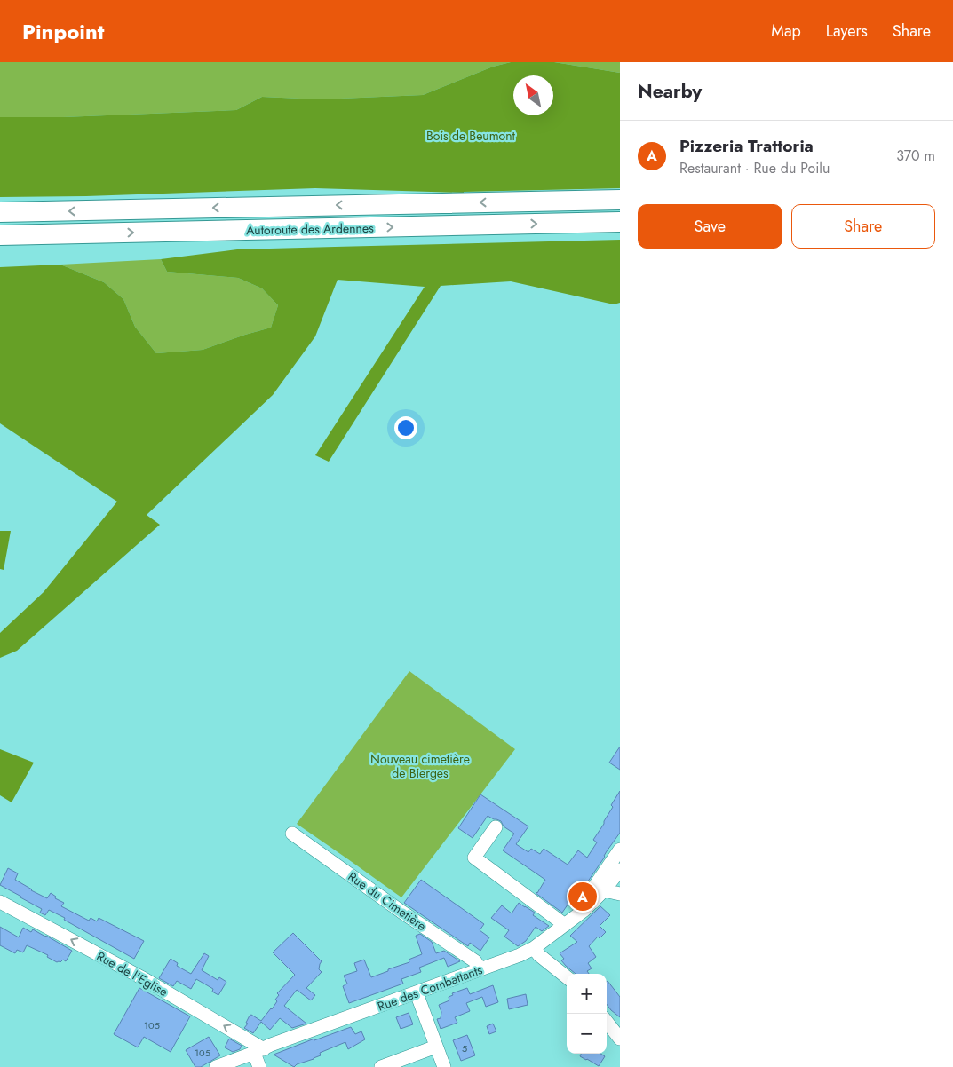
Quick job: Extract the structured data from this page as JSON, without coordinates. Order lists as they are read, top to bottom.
{
  "streets": {
    "highway": ["Autoroute des Ardennes"],
    "street": ["Rue du Cimetière", "Rue de l'Eglise", "Rue des Combattants"]
  },
  "crossings": [
    ["Rue du Cimetière", "Rue des Combattants"],
    ["Rue de l'Eglise", "Rue des Combattants"]
  ],
  "one_way": ["Rue de l'Eglise"],
  "parks": ["Bois de Beumont", "Nouveau cimetière de Bierges"],
  "house_numbers": ["105", "5", "105"],
  "north": "top left",
  "page": {
    "header": "Pinpoint",
    "nav": ["Map", "Layers", "Share"],
    "heading": "Nearby",
    "list": [
      {
        "mark": "A",
        "name": "Pizzeria Trattoria",
        "note": "Restaurant · Rue du Poilu",
        "value": "370 m"
      }
    ],
    "buttons": ["Save", "Share"],
    "pins": "A",
    "map_buttons": ["+", "−"]
  }
}
